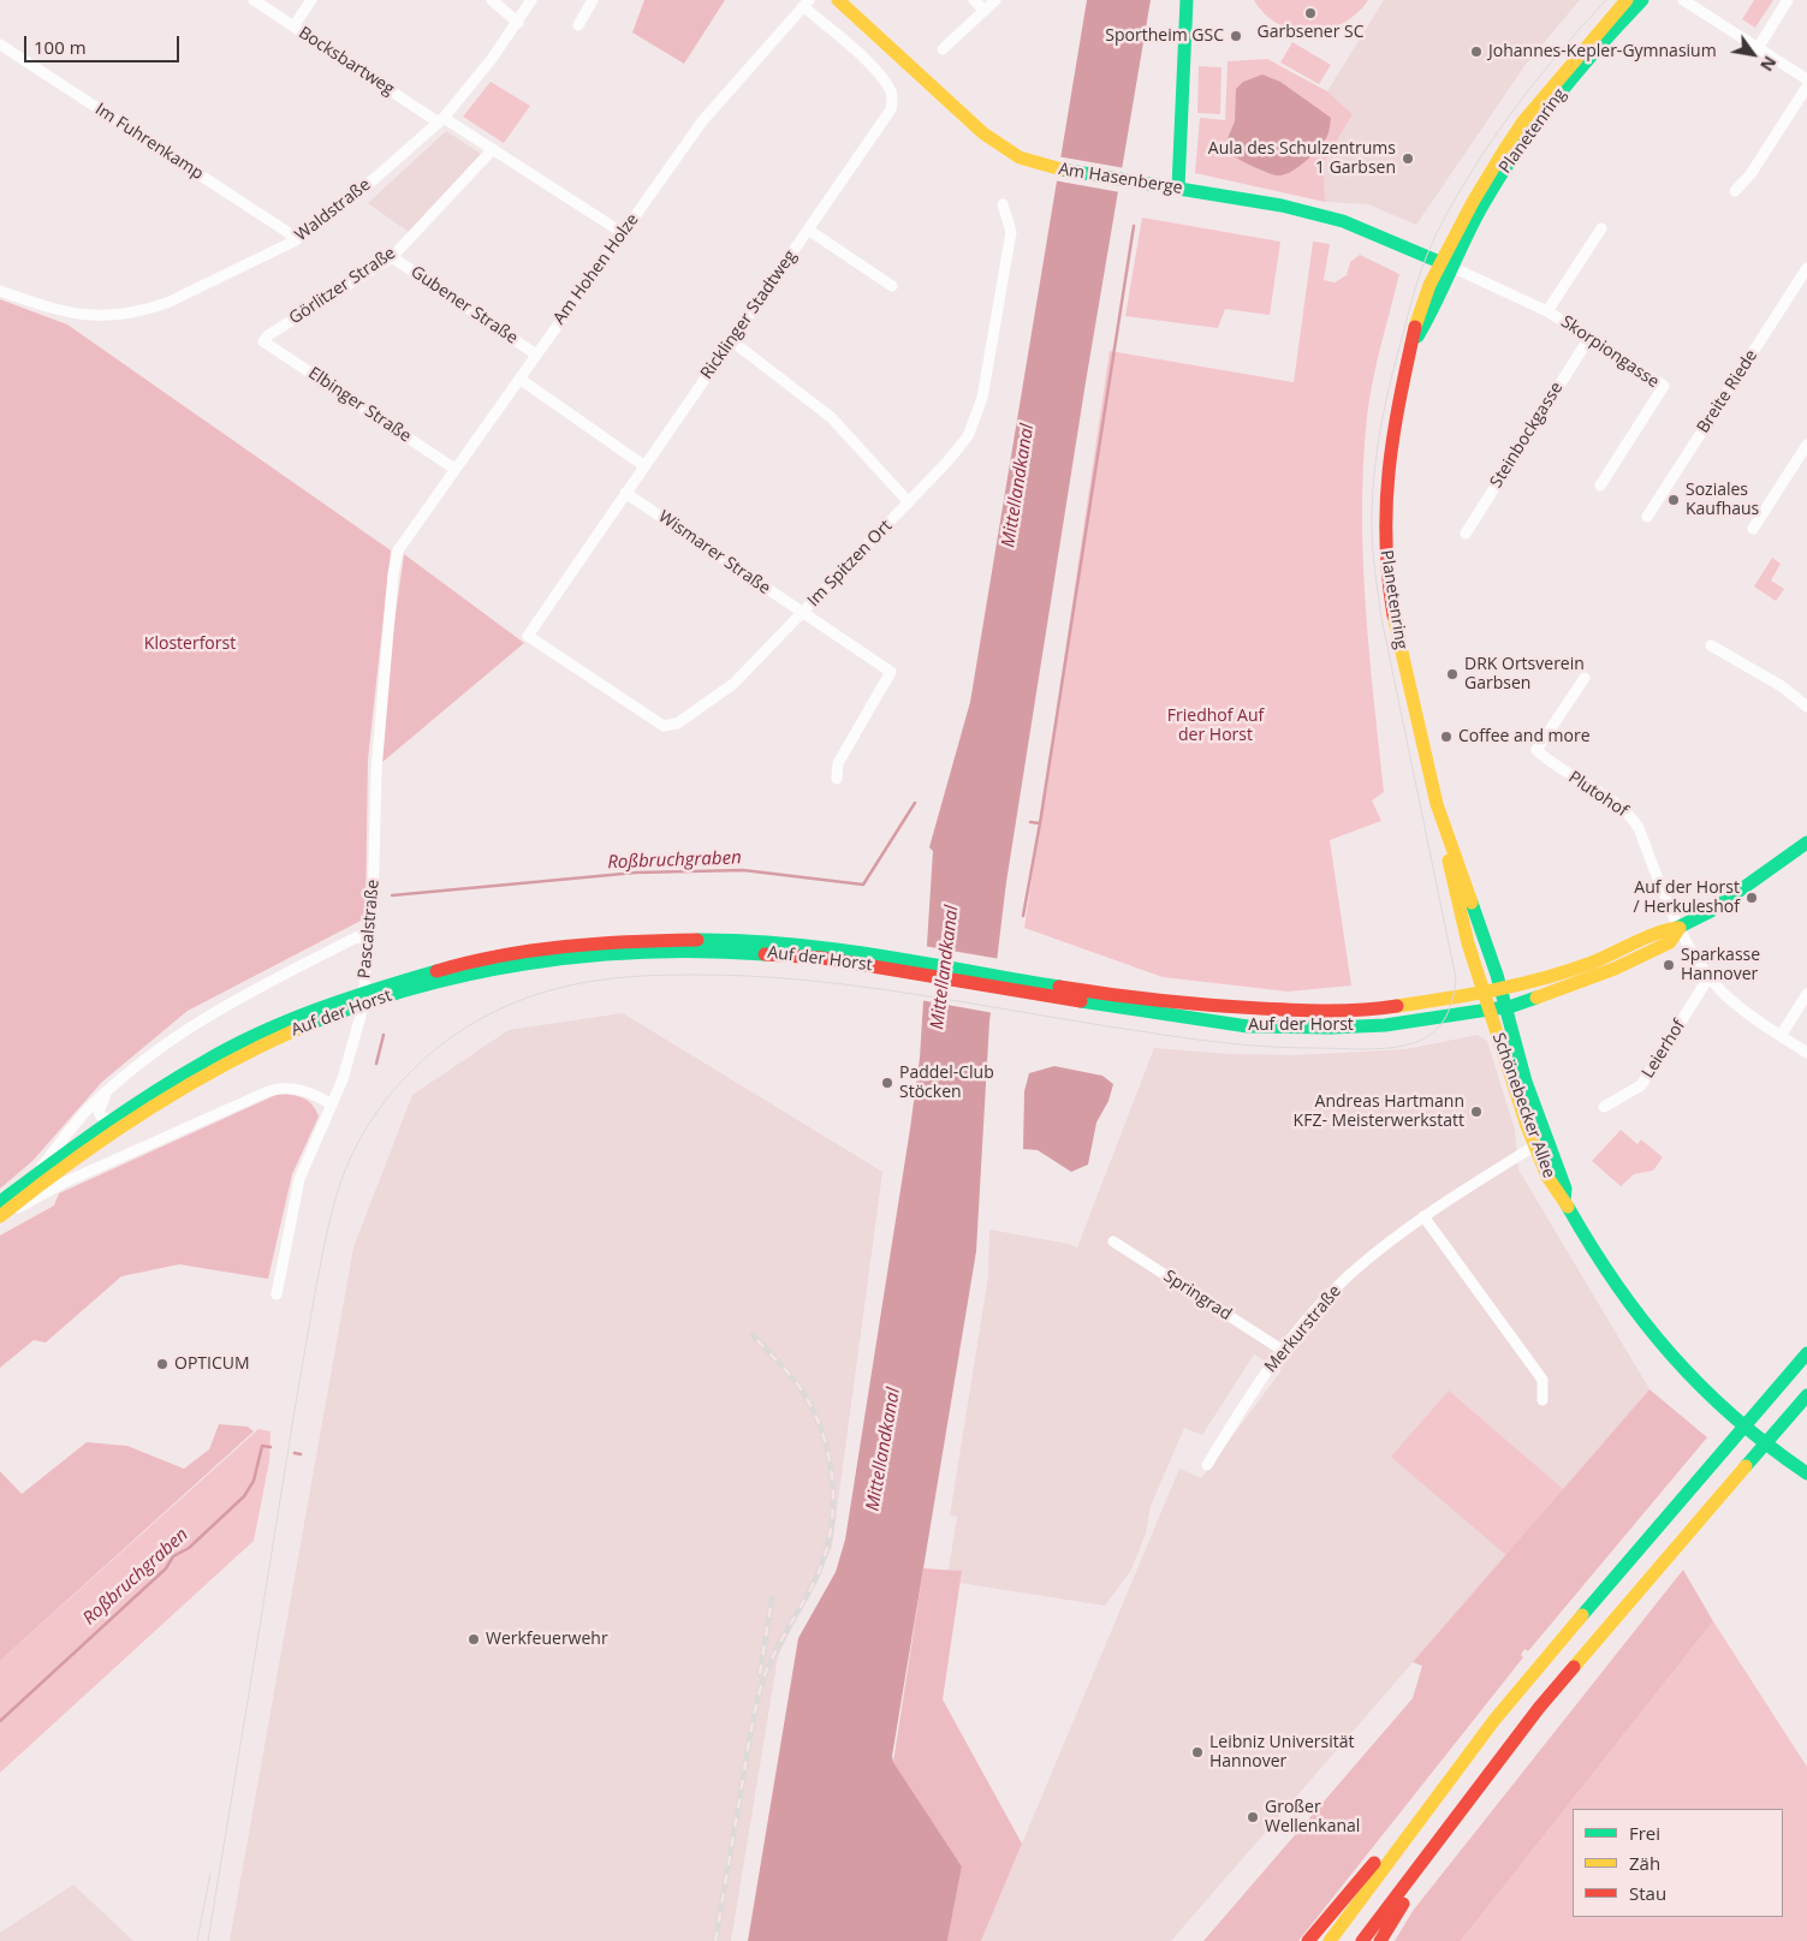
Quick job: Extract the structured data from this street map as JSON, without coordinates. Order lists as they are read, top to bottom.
{
  "streets": {
    "main road": [
      "Planetenring",
      "Am Hasenberge",
      "Auf der Horst",
      "Schönebecker Allee"
    ],
    "street": [
      "Bocksbartweg",
      "Im Fuhrenkamp",
      "Waldstraße",
      "Am Hohen Holze",
      "Görlitzer Straße",
      "Gubener Straße",
      "Ricklinger Stadtweg",
      "Skorpiongasse",
      "Breite Riede",
      "Elbinger Straße",
      "Steinbockgasse",
      "Wismarer Straße",
      "Im Spitzen Ort",
      "Plutohof",
      "Pascalstraße",
      "Leierhof",
      "Springrad",
      "Merkurstraße"
    ]
  },
  "crossings": [
    ["Bocksbartweg", "Waldstraße"],
    ["Bocksbartweg", "Am Hohen Holze"],
    ["Bocksbartweg", "Görlitzer Straße"],
    ["Planetenring", "Am Hasenberge"],
    ["Planetenring", "Skorpiongasse"],
    ["Planetenring", "Auf der Horst"],
    ["Planetenring", "Schönebecker Allee"],
    ["Im Fuhrenkamp", "Waldstraße"],
    ["Am Hasenberge", "Skorpiongasse"],
    ["Am Hohen Holze", "Gubener Straße"],
    ["Am Hohen Holze", "Ricklinger Stadtweg"],
    ["Am Hohen Holze", "Elbinger Straße"],
    ["Am Hohen Holze", "Pascalstraße"],
    ["Görlitzer Straße", "Gubener Straße"],
    ["Görlitzer Straße", "Elbinger Straße"],
    ["Ricklinger Stadtweg", "Wismarer Straße"],
    ["Ricklinger Stadtweg", "Im Spitzen Ort"],
    ["Skorpiongasse", "Steinbockgasse"],
    ["Wismarer Straße", "Im Spitzen Ort"],
    ["Plutohof", "Auf der Horst"],
    ["Pascalstraße", "Auf der Horst"],
    ["Auf der Horst", "Schönebecker Allee"],
    ["Schönebecker Allee", "Merkurstraße"],
    ["Springrad", "Merkurstraße"]
  ],
  "water": ["Mittellandkanal", "Roßbruchgraben"],
  "parks": ["Klosterforst", "Friedhof Auf der Horst"],
  "places": [
    "Garbsener SC",
    "Sportheim GSC",
    "Johannes-Kepler-Gymnasium",
    "Aula des Schulzentrums 1 Garbsen",
    "Soziales Kaufhaus",
    "DRK Ortsverein Garbsen",
    "Coffee and more",
    "Auf der Horst / Herkuleshof",
    "Sparkasse Hannover",
    "Paddel-Club Stöcken",
    "Andreas Hartmann KFZ- Meisterwerkstatt",
    "OPTICUM",
    "Werkfeuerwehr",
    "Leibniz Universität Hannover",
    "Großer Wellenkanal"
  ],
  "legend": ["Frei", "Zäh", "Stau"],
  "scale_bar": "100 m",
  "north": "bottom right"
}
